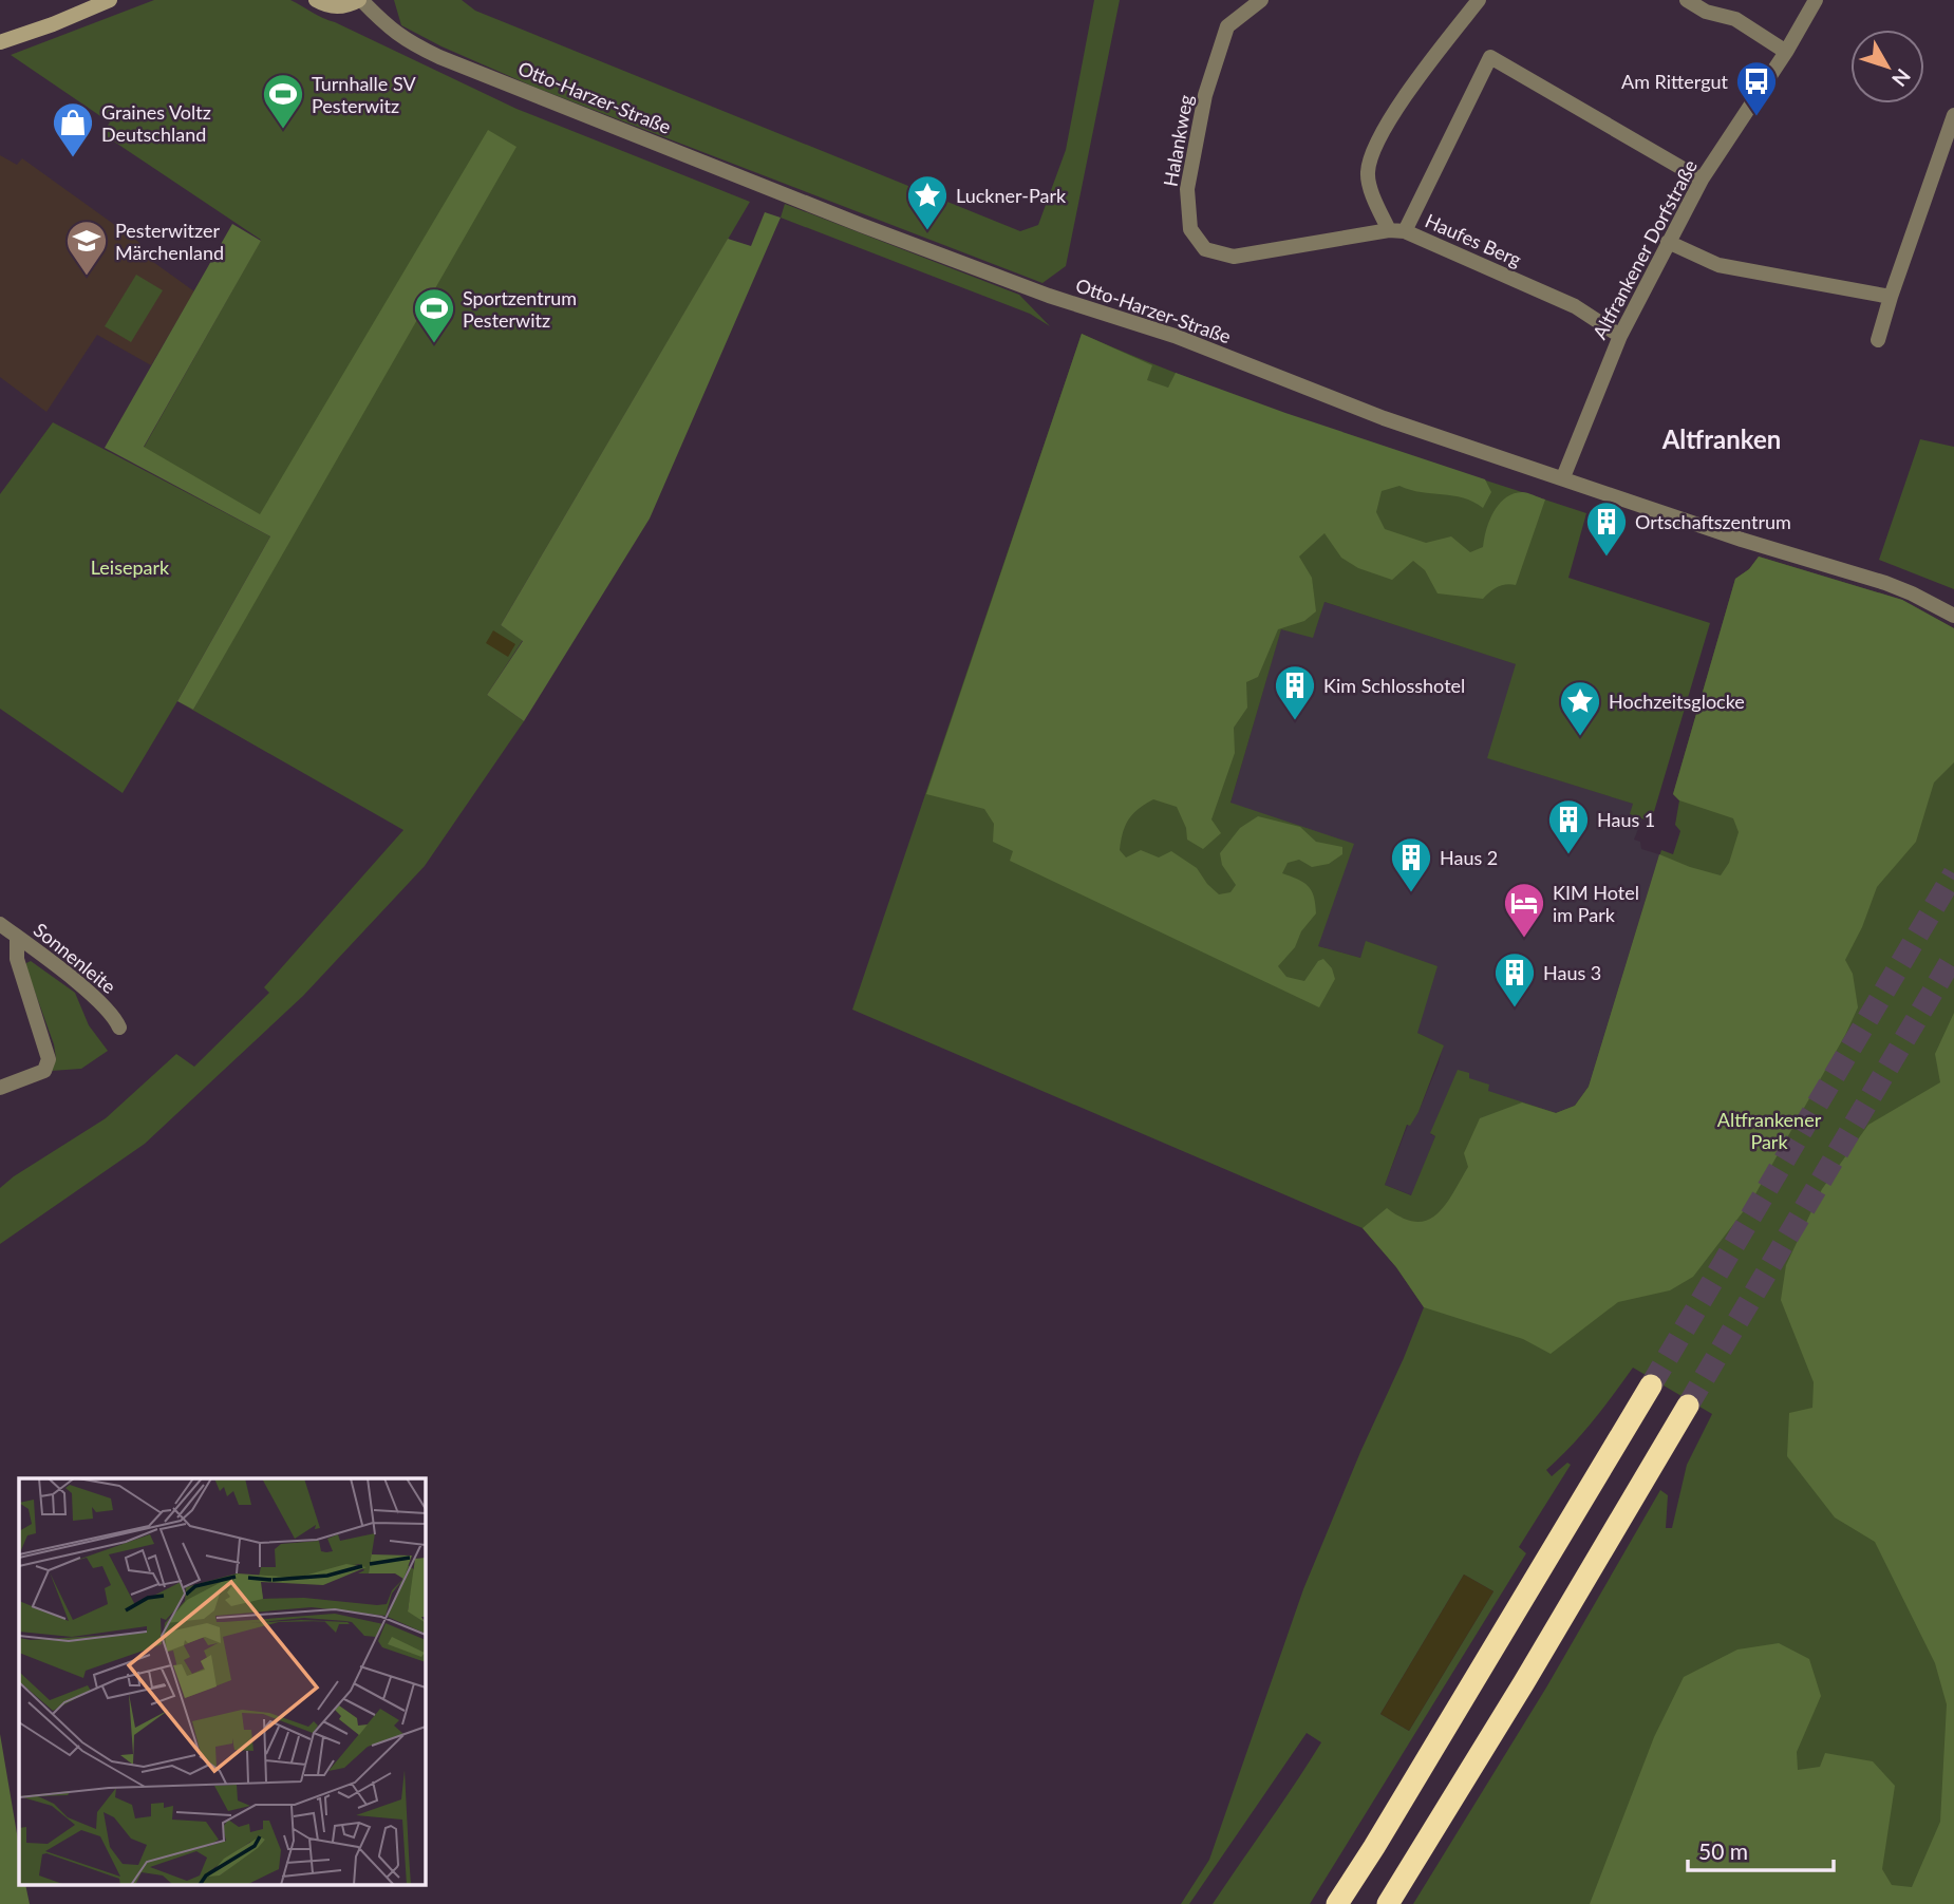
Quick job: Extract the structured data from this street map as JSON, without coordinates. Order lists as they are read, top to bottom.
{
  "streets": {
    "street": [
      "Otto-Harzer-Straße",
      "Halankweg",
      "Haufes Berg",
      "Altfrankener Dorfstraße",
      "Sonnenleite"
    ]
  },
  "crossings": [
    ["Otto-Harzer-Straße", "Altfrankener Dorfstraße"],
    ["Halankweg", "Haufes Berg"],
    ["Haufes Berg", "Altfrankener Dorfstraße"]
  ],
  "districts": ["Altfranken"],
  "parks": ["Leisepark", "Altfrankener Park"],
  "places": {
    "bus stop": ["Am Rittergut"],
    "sports": ["Turnhalle SV Pesterwitz", "Sportzentrum Pesterwitz"],
    "shop": ["Graines Voltz Deutschland"],
    "place": ["Luckner-Park", "Hochzeitsglocke"],
    "school or university": ["Pesterwitzer Märchenland"],
    "building": [
      "Ortschaftszentrum",
      "Kim Schlosshotel",
      "Haus 1",
      "Haus 2",
      "Haus 3"
    ],
    "hotel": ["KIM Hotel im Park"]
  },
  "scale_bar": "50 m",
  "north": "bottom right"
}
